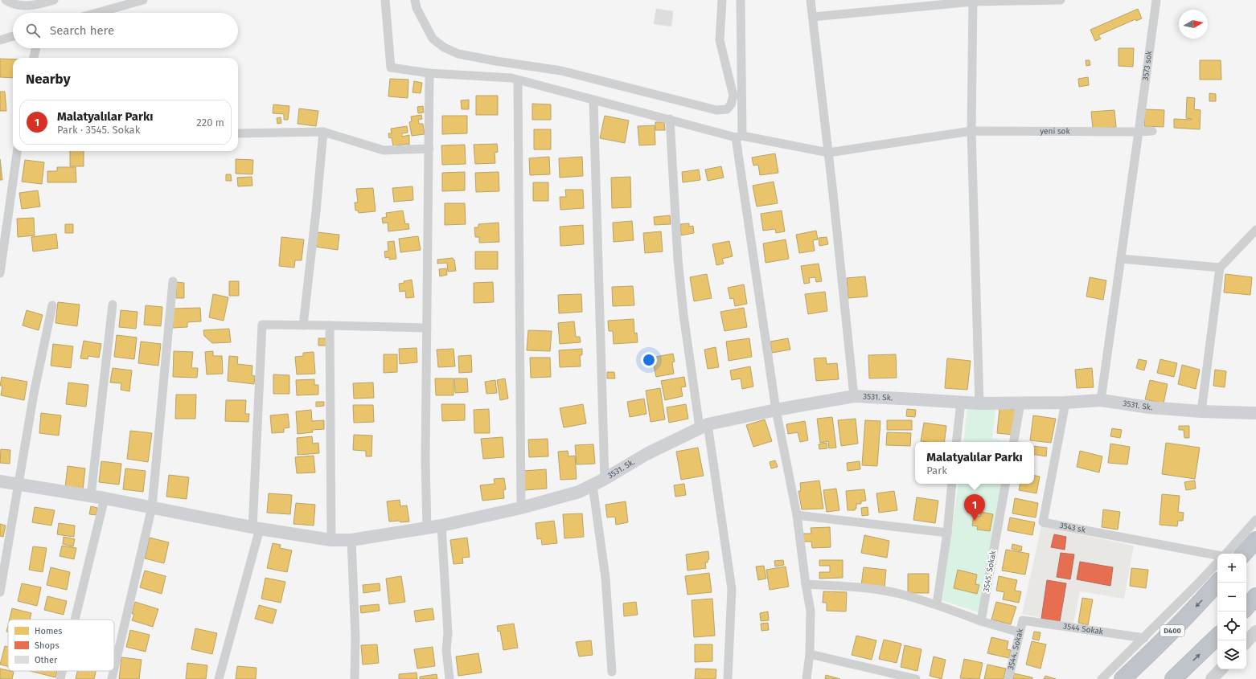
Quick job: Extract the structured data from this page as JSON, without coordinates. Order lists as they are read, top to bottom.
{
  "streets": {
    "highway": ["D400"],
    "street": [
      "3573 sok",
      "yeni sok",
      "3531. Sk.",
      "3543 sk",
      "3545. Sokak",
      "3544 Sokak",
      "3544. Sokak"
    ]
  },
  "crossings": [
    ["3573 sok", "yeni sok"],
    ["3573 sok", "3531. Sk."],
    ["3531. Sk.", "3543 sk"],
    ["3544 Sokak", "3544. Sokak"]
  ],
  "legend": ["Homes", "Shops", "Other"],
  "north": "right",
  "page": {
    "search": "Search here",
    "heading": "Nearby",
    "list": [
      {
        "mark": "1",
        "name": "Malatyalılar Parkı",
        "note": "Park · 3545. Sokak",
        "value": "220 m"
      }
    ],
    "popup": ["Malatyalılar Parkı", "Park"],
    "pins": "1",
    "map_buttons": ["+", "−"]
  }
}
